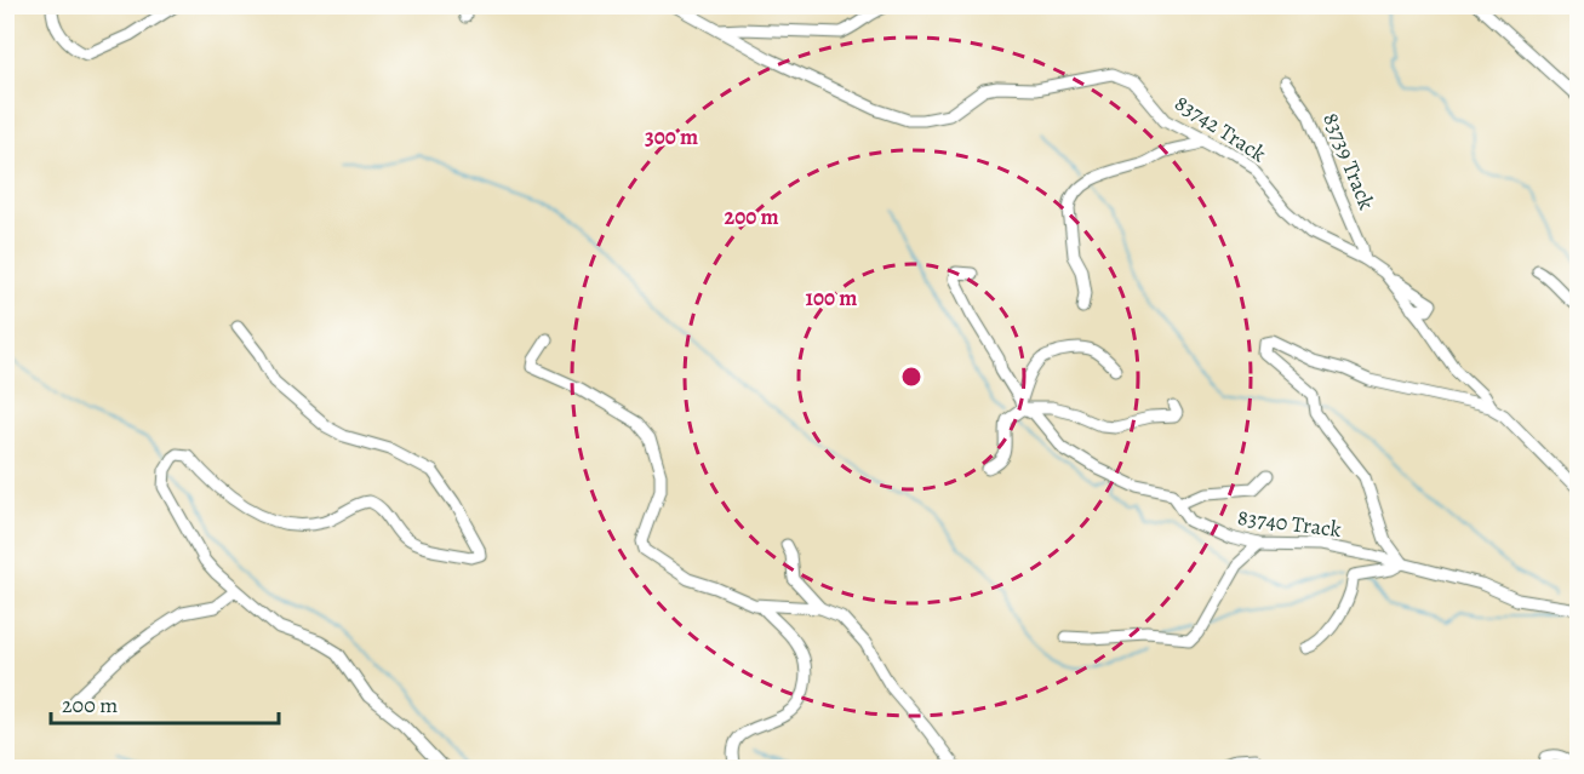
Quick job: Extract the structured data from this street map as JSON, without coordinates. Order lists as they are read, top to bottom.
{
  "streets": {
    "street": ["83742 Track", "83739 Track", "83740 Track"]
  },
  "crossings": [
    ["83742 Track", "83739 Track"]
  ],
  "scale_bar": "200 m",
  "rings": ["300 m", "200 m", "100 m"]
}
